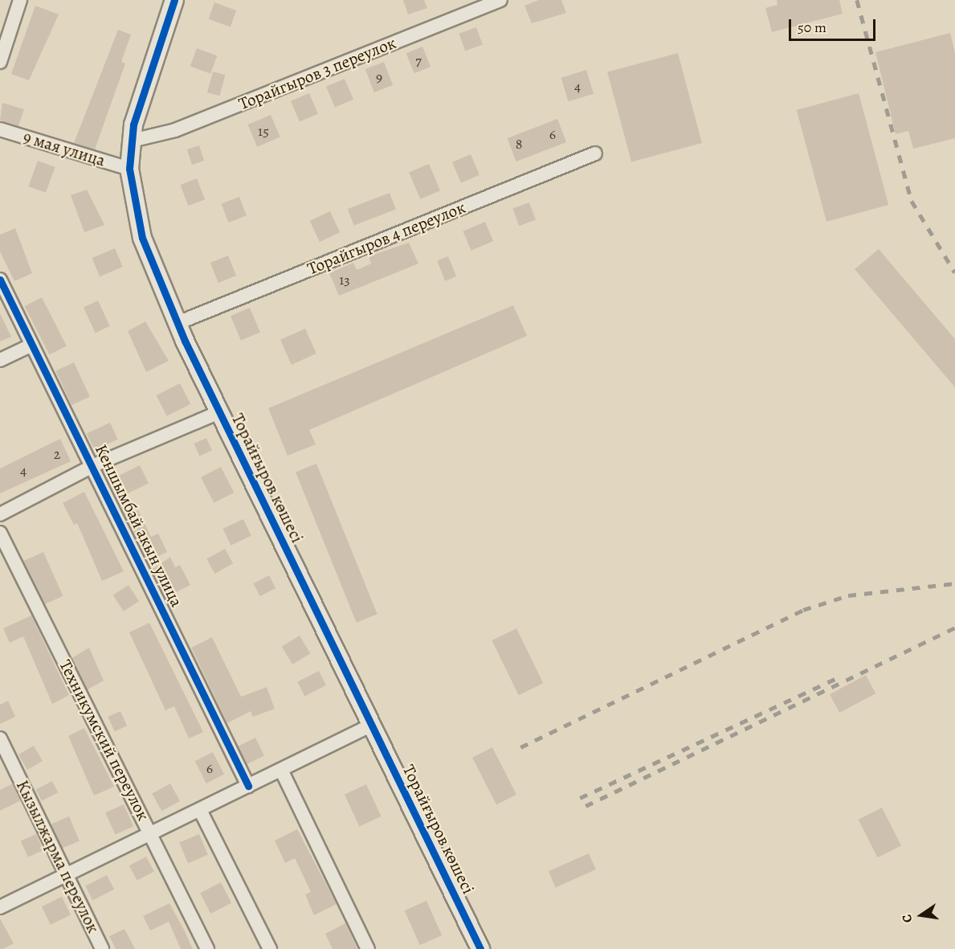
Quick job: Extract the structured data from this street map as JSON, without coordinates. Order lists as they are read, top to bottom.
{
  "streets": {
    "street": [
      "Торайгыров 3 переулок",
      "9 мая улица",
      "Торайгыров 4 переулок",
      "Торайғыров көшесі",
      "Кеншымбай акын улица",
      "Техникумский переулок",
      "Кызылжарма переулок"
    ]
  },
  "crossings": [
    ["Торайгыров 3 переулок", "Торайғыров көшесі"],
    ["9 мая улица", "Торайғыров көшесі"],
    ["Торайгыров 4 переулок", "Торайғыров көшесі"]
  ],
  "house_numbers": [
    "7",
    "9",
    "4",
    "15",
    "6",
    "8",
    "13",
    "2",
    "4",
    "6"
  ],
  "scale_bar": "50 m",
  "north": "left"
}
